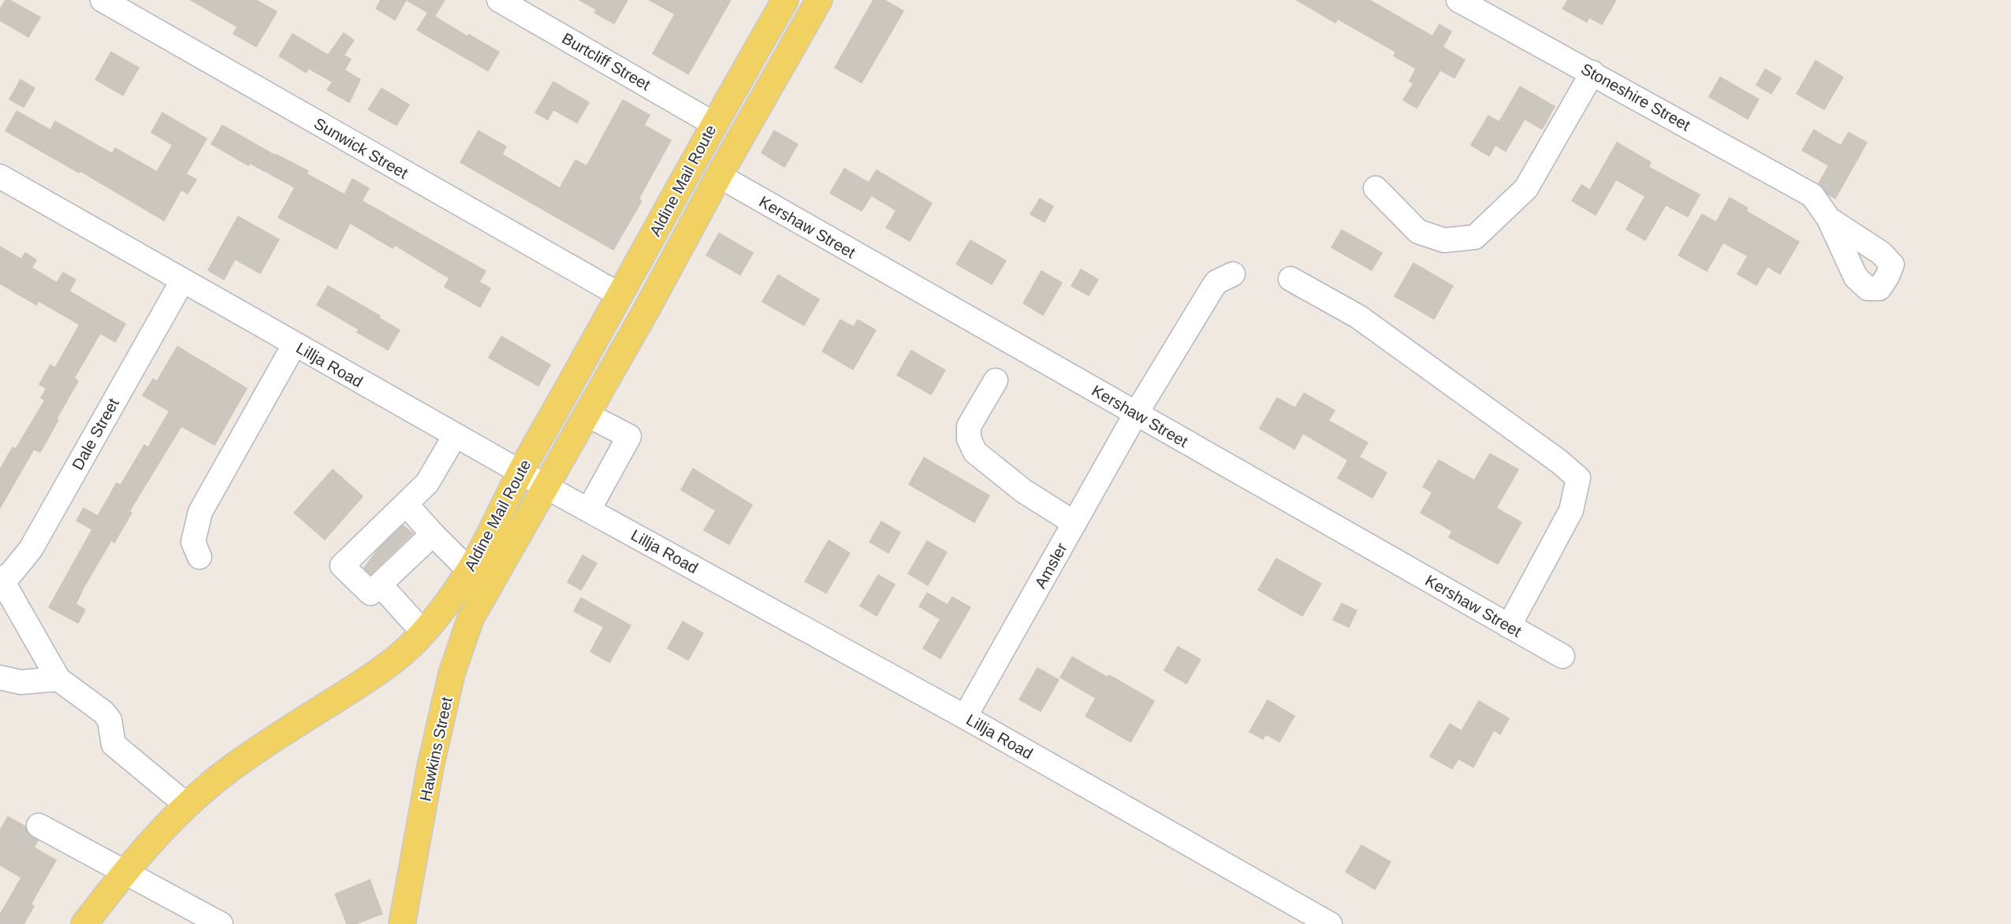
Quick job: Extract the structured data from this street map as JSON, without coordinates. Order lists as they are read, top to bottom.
{
  "streets": {
    "main road": ["Aldine Mail Route", "Hawkins Street"],
    "street": [
      "Burtcliff Street",
      "Stoneshire Street",
      "Sunwick Street",
      "Kershaw Street",
      "Lillja Road",
      "Dale Street",
      "Amsler"
    ]
  },
  "crossings": [
    ["Burtcliff Street", "Aldine Mail Route"],
    ["Sunwick Street", "Aldine Mail Route"],
    ["Aldine Mail Route", "Kershaw Street"],
    ["Aldine Mail Route", "Lillja Road"],
    ["Aldine Mail Route", "Hawkins Street"],
    ["Kershaw Street", "Amsler"],
    ["Lillja Road", "Dale Street"],
    ["Lillja Road", "Amsler"]
  ]
}
